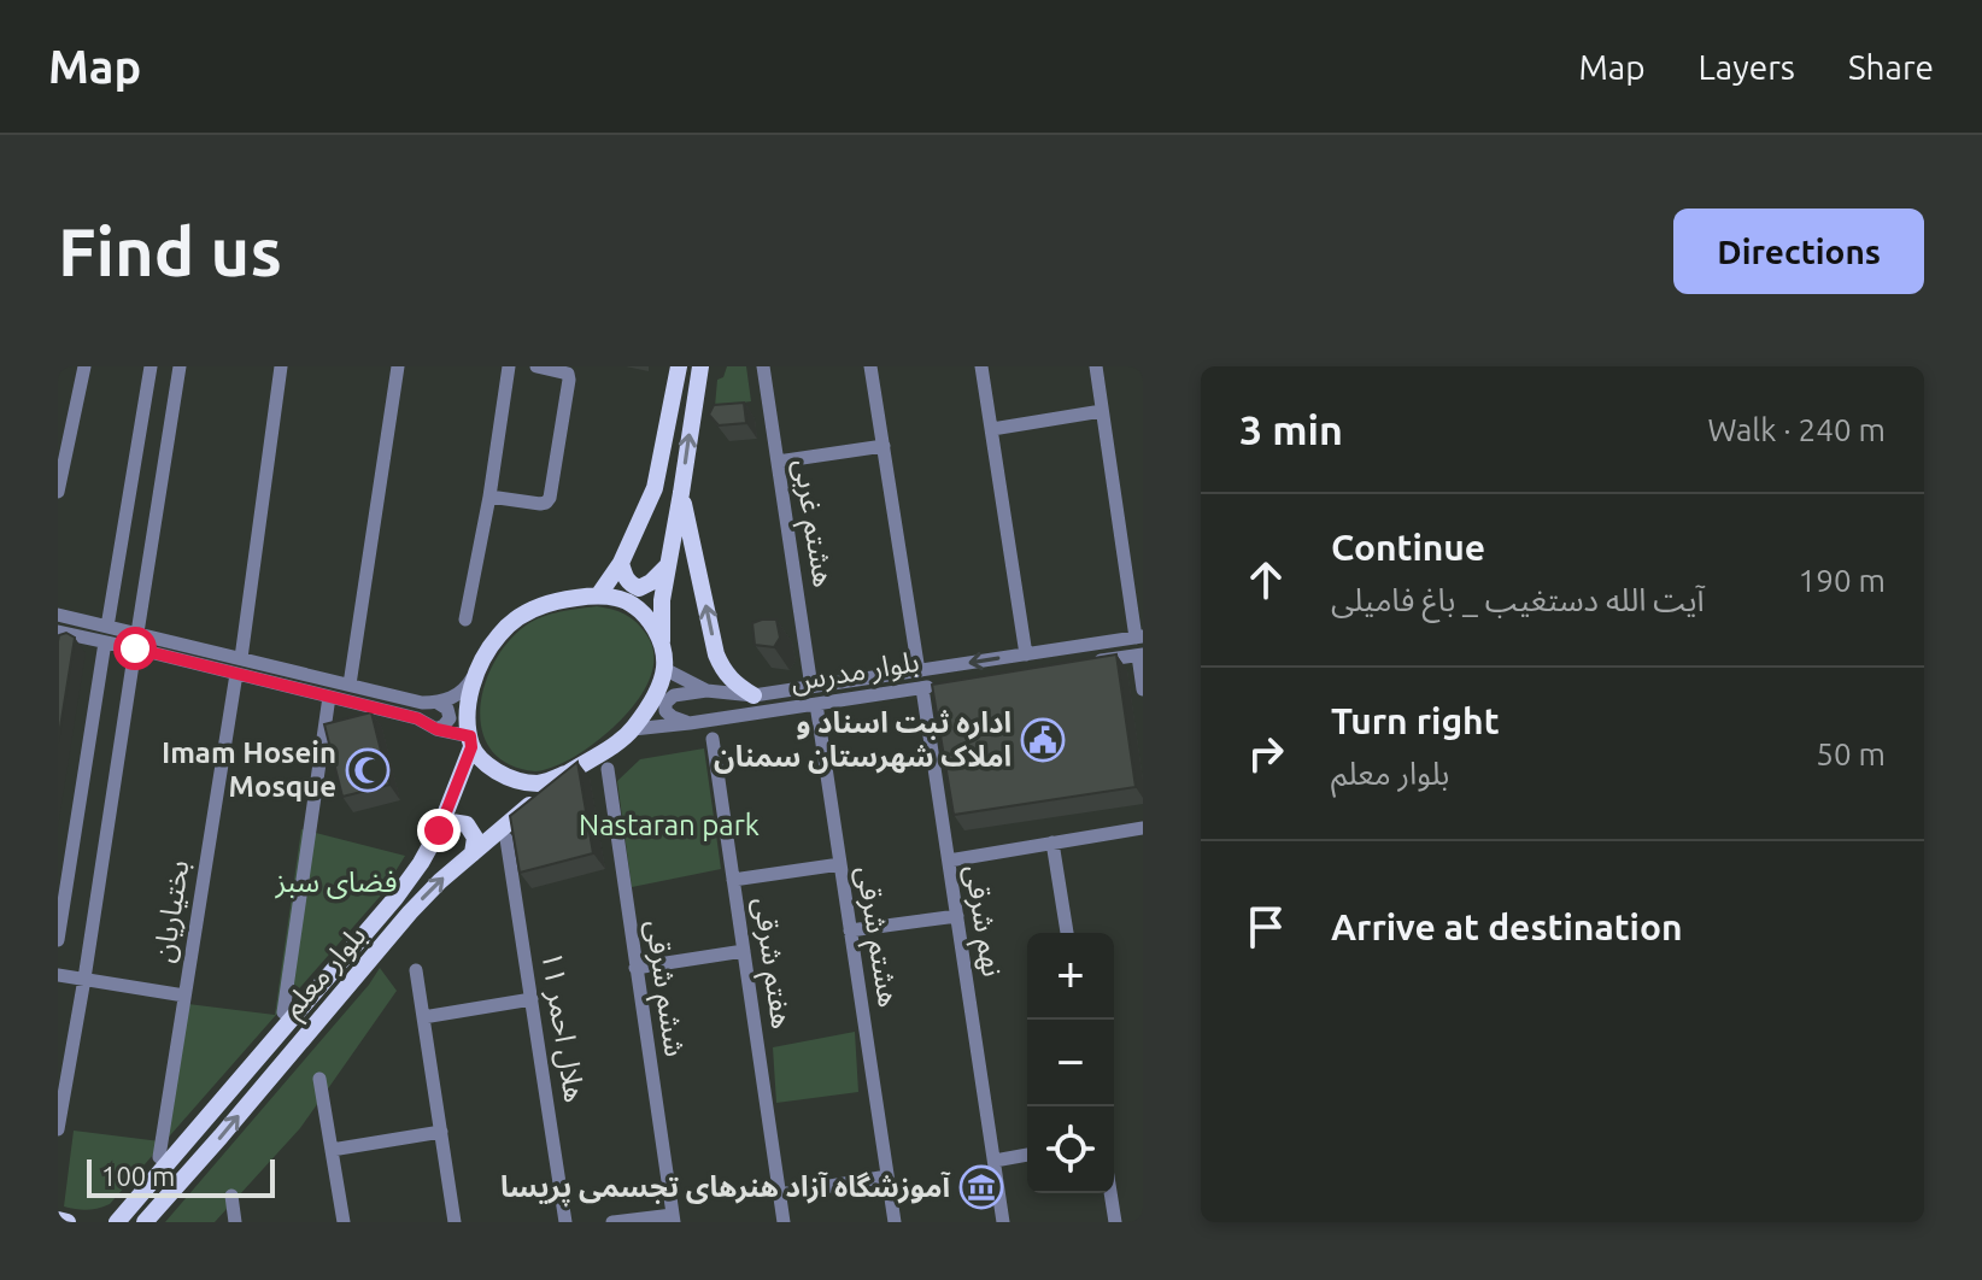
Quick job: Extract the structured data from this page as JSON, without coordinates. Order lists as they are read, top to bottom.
{
  "streets": {
    "main road": ["بلوار معلم"],
    "street": [
      "هشتم غربی",
      "بلوار مدرس",
      "بختیاریان",
      "نهم شرقی",
      "هشتم شرقی",
      "هفتم شرقی",
      "ششم شرقی",
      "هلال احمر ۱۱"
    ]
  },
  "crossings": [
    ["هشتم غربی", "بلوار مدرس"],
    ["بلوار مدرس", "نهم شرقی"],
    ["بلوار مدرس", "هشتم شرقی"],
    ["بلوار مدرس", "بلوار معلم"]
  ],
  "parks": ["Nastaran park", "فضای سبز"],
  "places": {
    "public building": ["اداره ثبت اسناد و املاک شهرستان سمنان"],
    "mosque": ["Imam Hosein Mosque"],
    "museum": ["آموزشگاه آزاد هنرهای تجسمی پریسا"]
  },
  "scale_bar": "100 m",
  "page": {
    "header": "Map",
    "nav": ["Map", "Layers", "Share"],
    "buttons": "Directions",
    "title": "Find us",
    "heading": ["3 min", "Walk · 240 m"],
    "list": [
      ["Continue", "آیت الله دستغیب _ باغ فامیلی", "190 m"],
      ["Turn right", "بلوار معلم", "50 m"],
      "Arrive at destination"
    ],
    "map_buttons": ["+", "−"],
    "scale": "100 m"
  }
}
